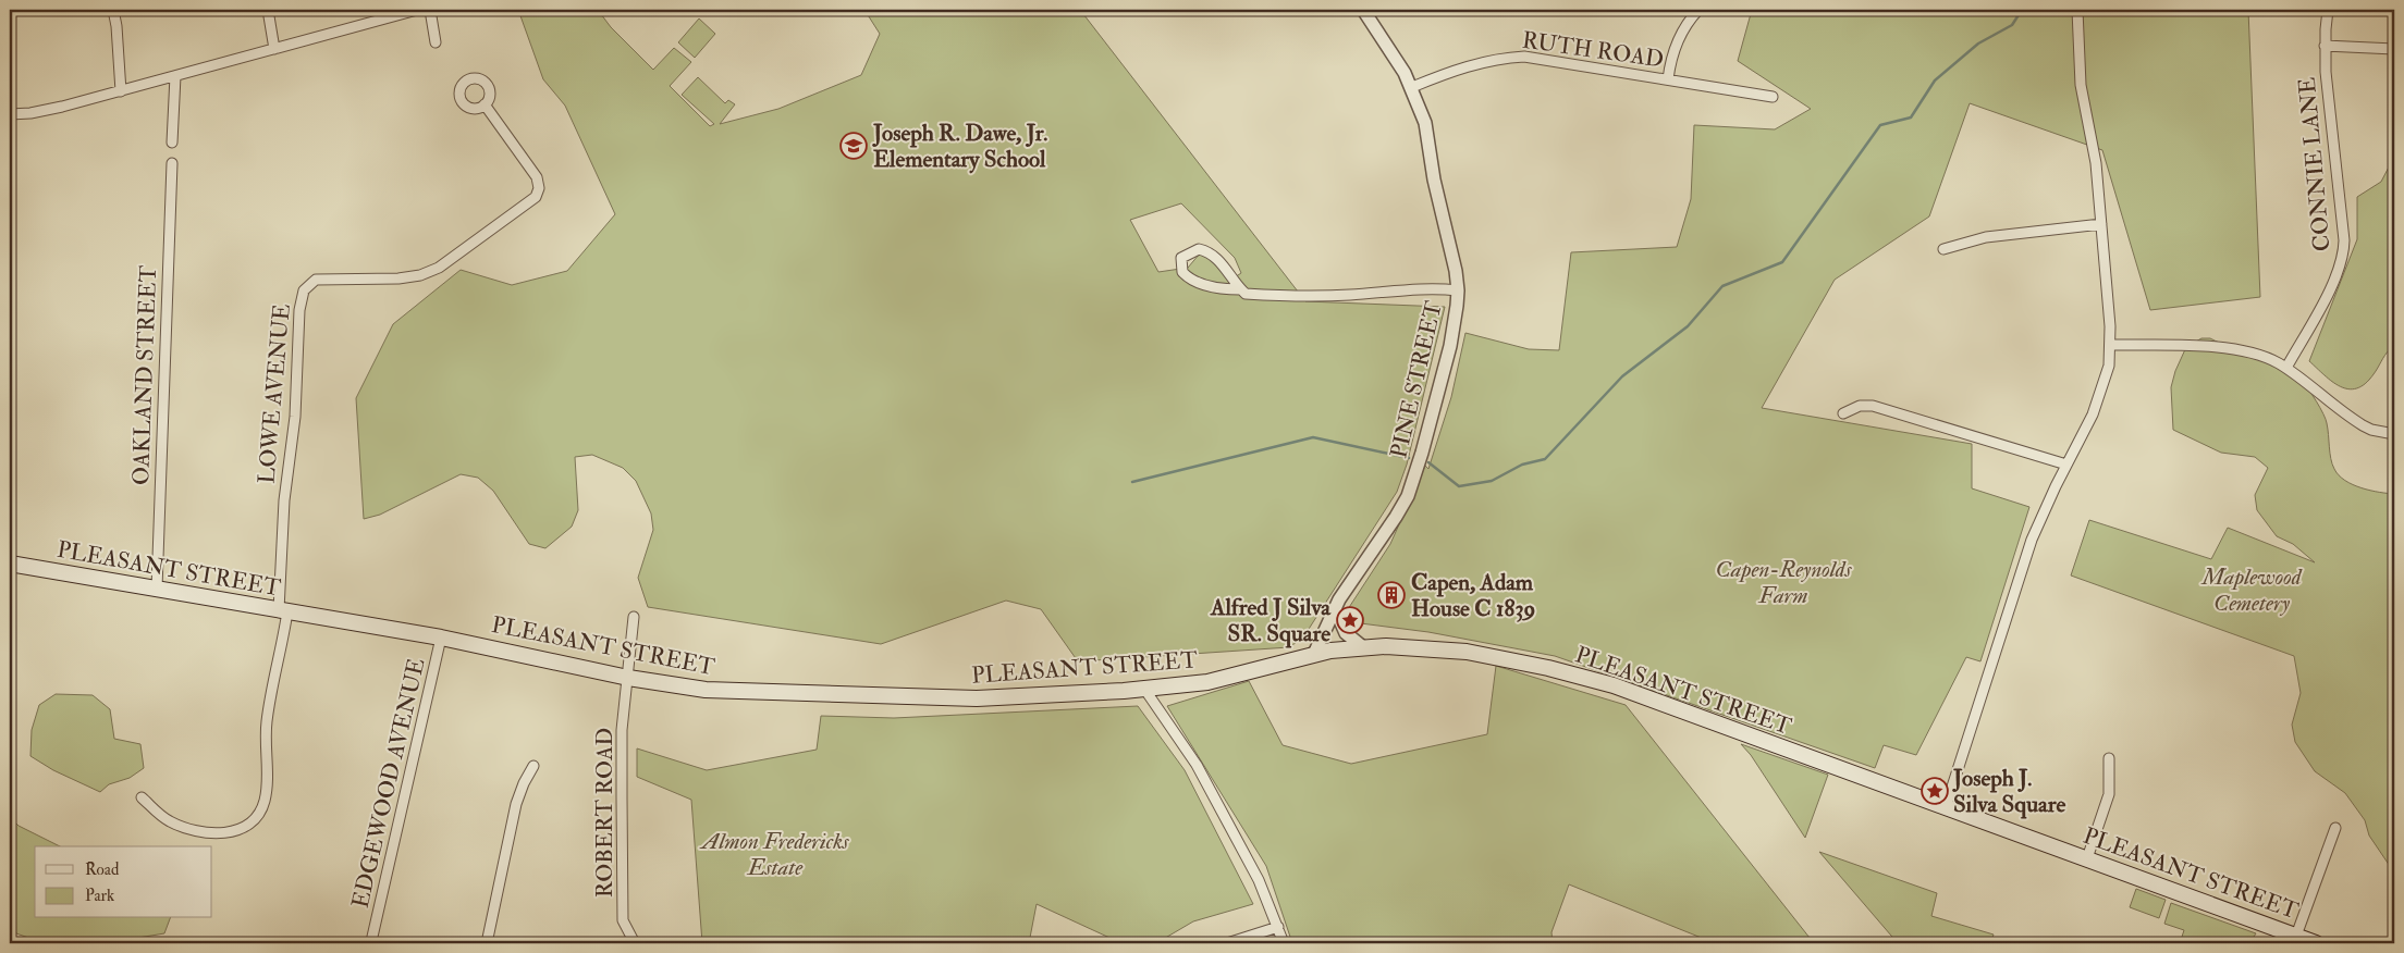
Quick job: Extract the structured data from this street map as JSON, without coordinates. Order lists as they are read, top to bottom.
{
  "streets": {
    "main road": ["PLEASANT STREET"],
    "street": [
      "RUTH ROAD",
      "CONNIE LANE",
      "OAKLAND STREET",
      "PINE STREET",
      "LOWE AVENUE",
      "EDGEWOOD AVENUE",
      "ROBERT ROAD"
    ]
  },
  "crossings": [
    ["RUTH ROAD", "PINE STREET"],
    ["OAKLAND STREET", "PLEASANT STREET"],
    ["PINE STREET", "PLEASANT STREET"],
    ["LOWE AVENUE", "PLEASANT STREET"],
    ["PLEASANT STREET", "EDGEWOOD AVENUE"],
    ["PLEASANT STREET", "ROBERT ROAD"]
  ],
  "parks": ["Capen-Reynolds Farm", "Maplewood Cemetery", "Almon Fredericks Estate"],
  "places": {
    "school or university": ["Joseph R. Dawe, Jr. Elementary School"],
    "building": ["Capen, Adam House C 1839"],
    "place": ["Alfred J Silva SR. Square", "Joseph J. Silva Square"]
  },
  "legend": ["Road", "Park"]
}
